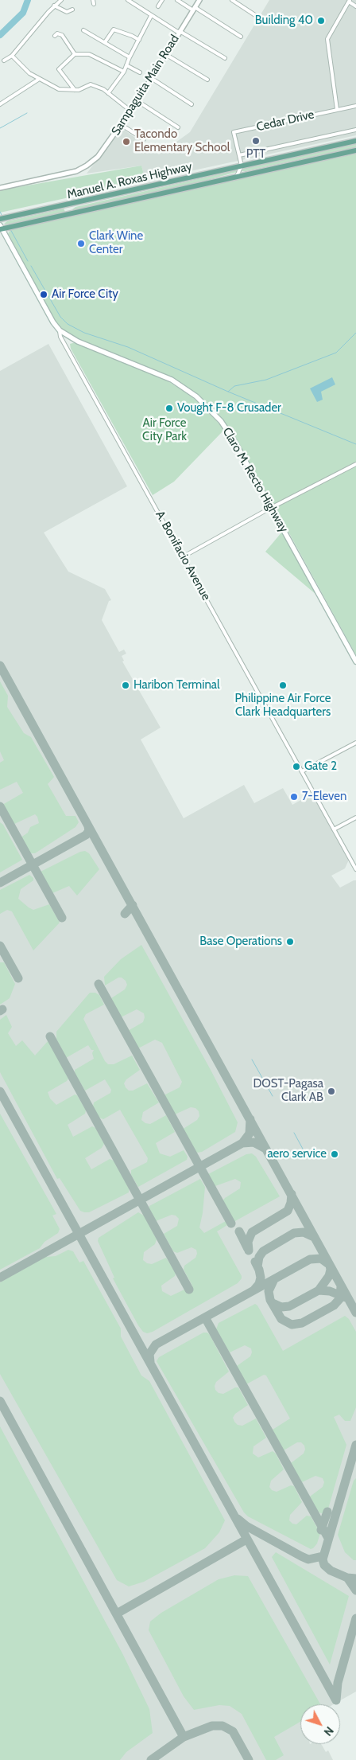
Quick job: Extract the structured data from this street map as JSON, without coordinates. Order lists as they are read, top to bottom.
{
  "streets": {
    "main road": ["Manuel A. Roxas Highway", "Claro M. Recto Highway", "A. Bonifacio Avenue"],
    "street": ["Sampaguita Main Road", "Cedar Drive"]
  },
  "crossings": [
    ["Manuel A. Roxas Highway", "A. Bonifacio Avenue"],
    ["Claro M. Recto Highway", "A. Bonifacio Avenue"]
  ],
  "parks": ["Air Force City Park"],
  "places": [
    "Building 40",
    "PTT",
    "Tacondo Elementary School",
    "Clark Wine Center",
    "Air Force City",
    "Vought F-8 Crusader",
    "Haribon Terminal",
    "Philippine Air Force Clark Headquarters",
    "Gate 2",
    "7-Eleven",
    "Base Operations",
    "DOST-Pagasa Clark AB",
    "aero service"
  ],
  "north": "bottom right"
}
